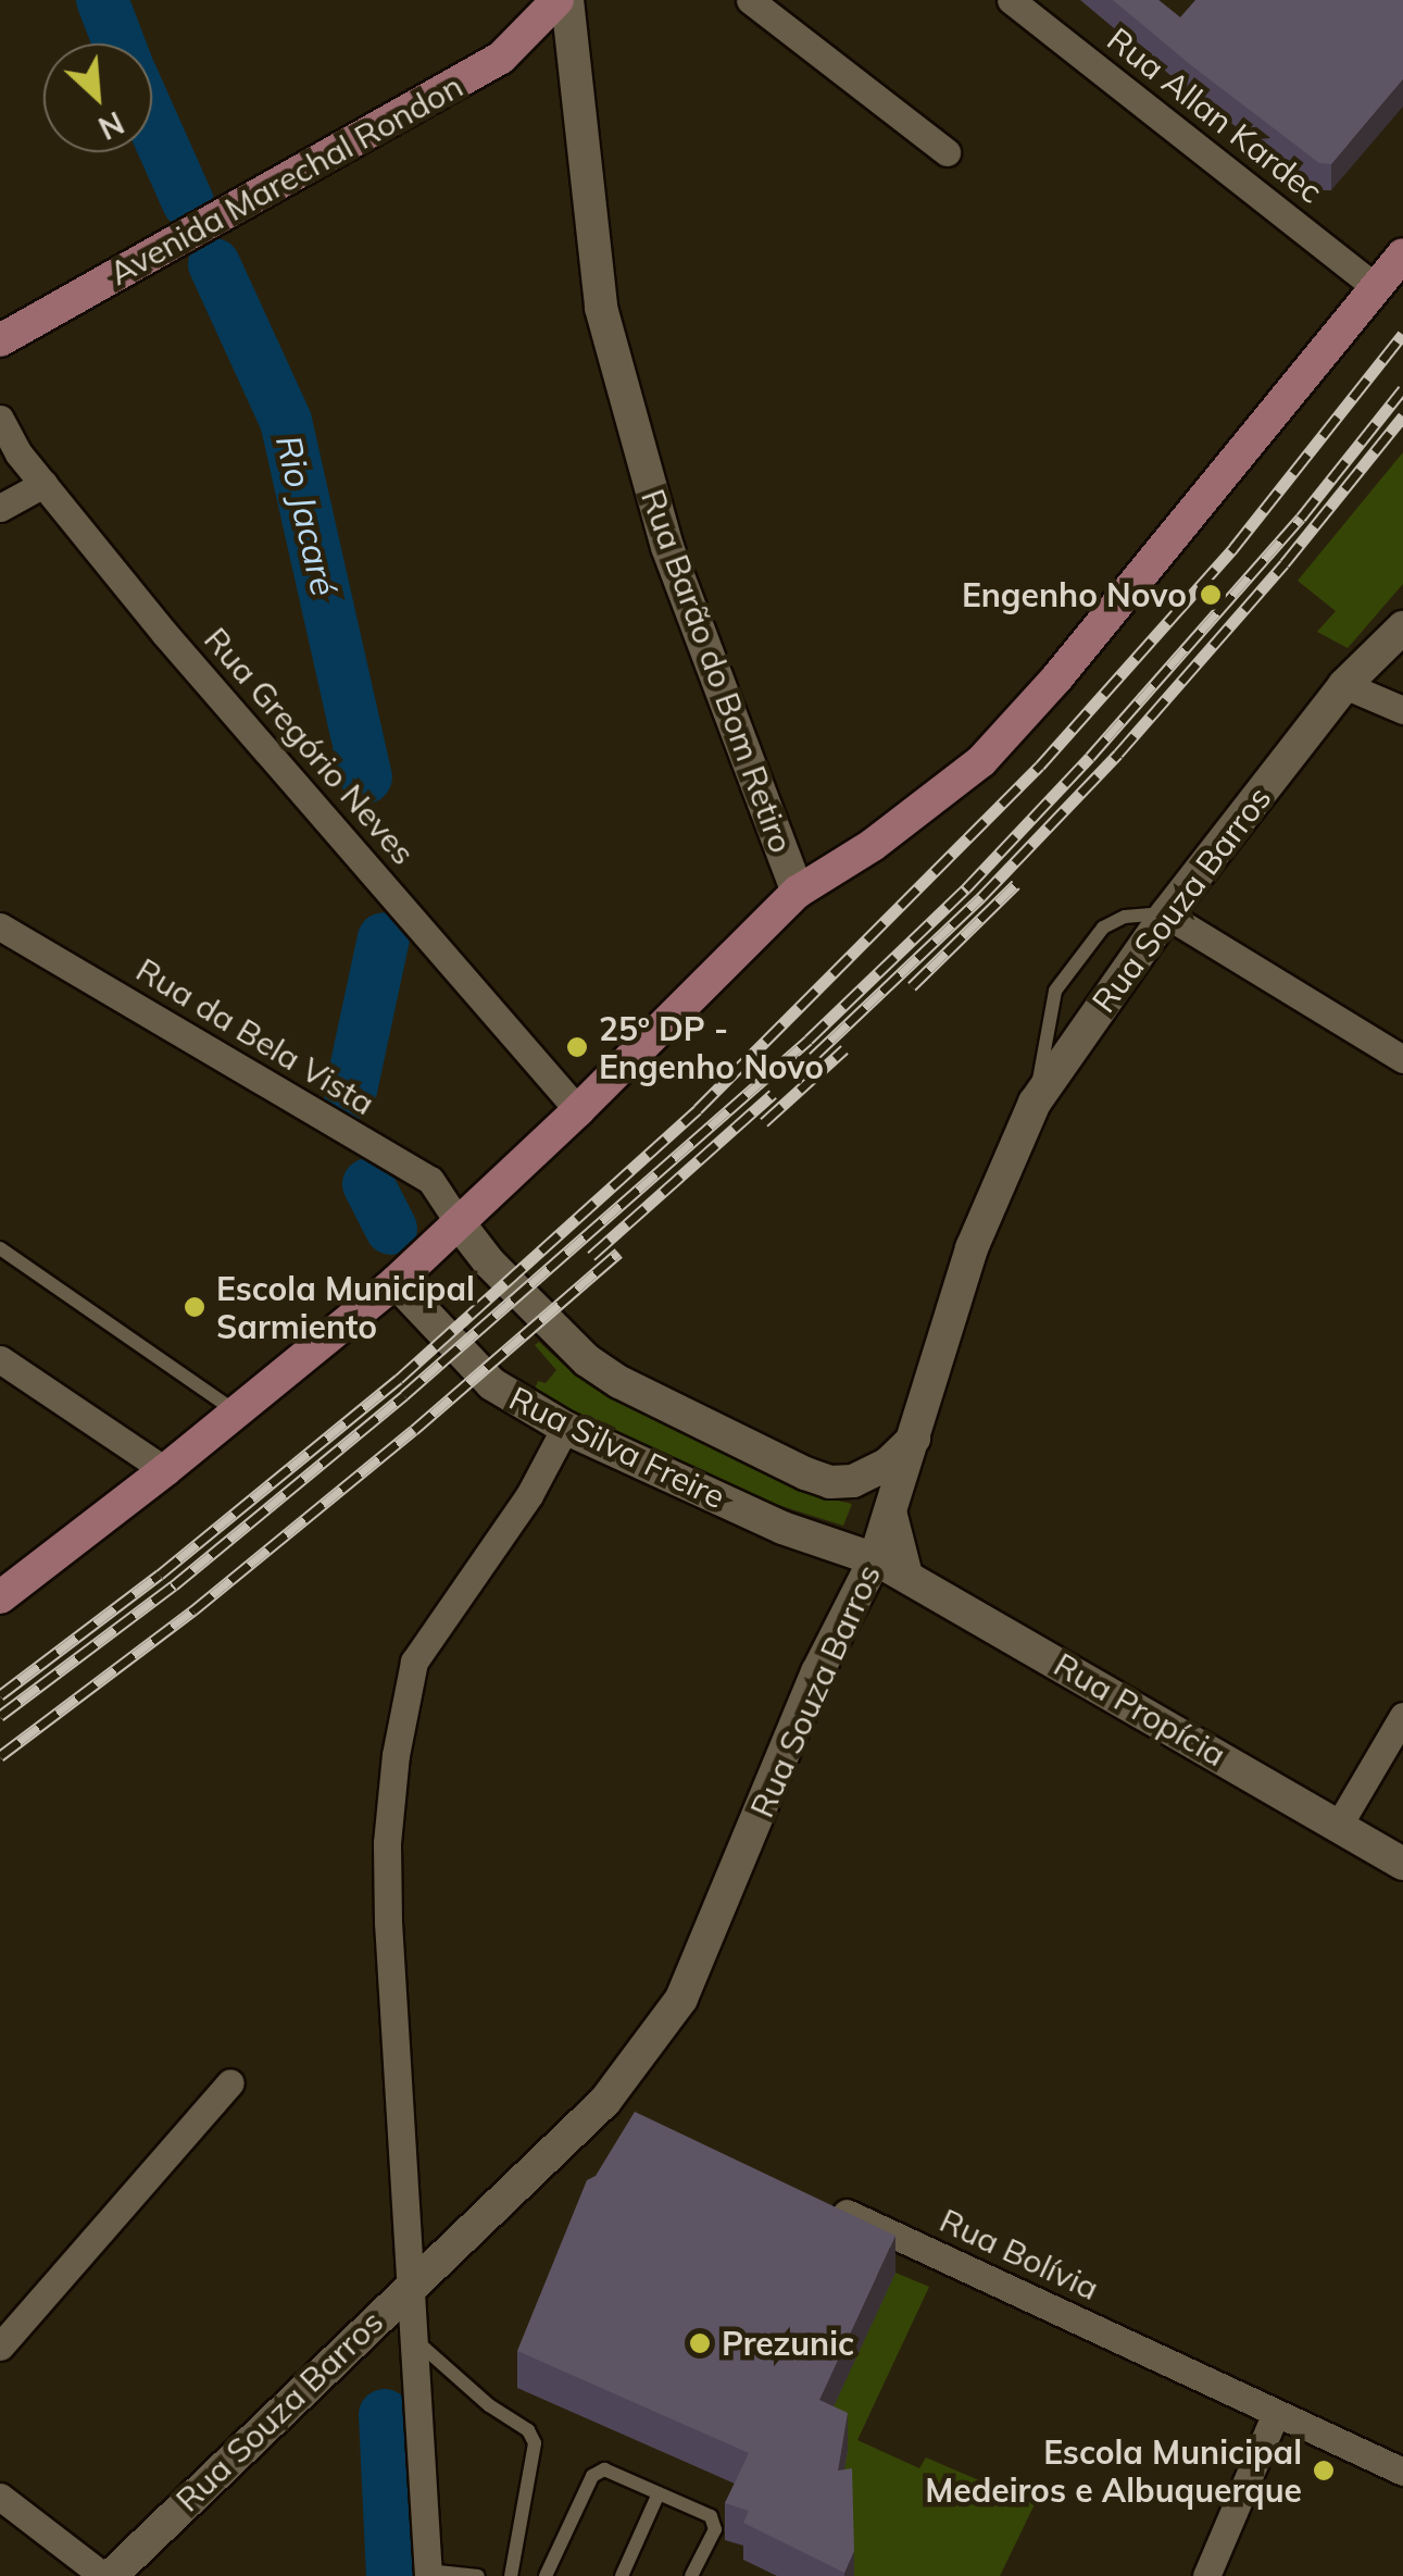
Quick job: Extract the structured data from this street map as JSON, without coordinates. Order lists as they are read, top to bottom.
{
  "streets": {
    "main road": [
      "Avenida Marechal Rondon",
      "Rua Barão do Bom Retiro",
      "Rua Souza Barros",
      "Rua Silva Freire",
      "Rua Propícia"
    ],
    "street": [
      "Rua Allan Kardec",
      "Rua Gregório Neves",
      "Rua da Bela Vista",
      "Rua Bolívia"
    ]
  },
  "crossings": [
    ["Rua Souza Barros", "Rua Silva Freire"],
    ["Rua Souza Barros", "Rua Propícia"],
    ["Rua da Bela Vista", "Rua Silva Freire"],
    ["Rua Silva Freire", "Rua Propícia"]
  ],
  "water": ["Rio Jacaré"],
  "places": [
    "Engenho Novo",
    "25º DP - Engenho Novo",
    "Escola Municipal Sarmiento",
    "Prezunic",
    "Escola Municipal Medeiros e Albuquerque"
  ],
  "north": "bottom right"
}
